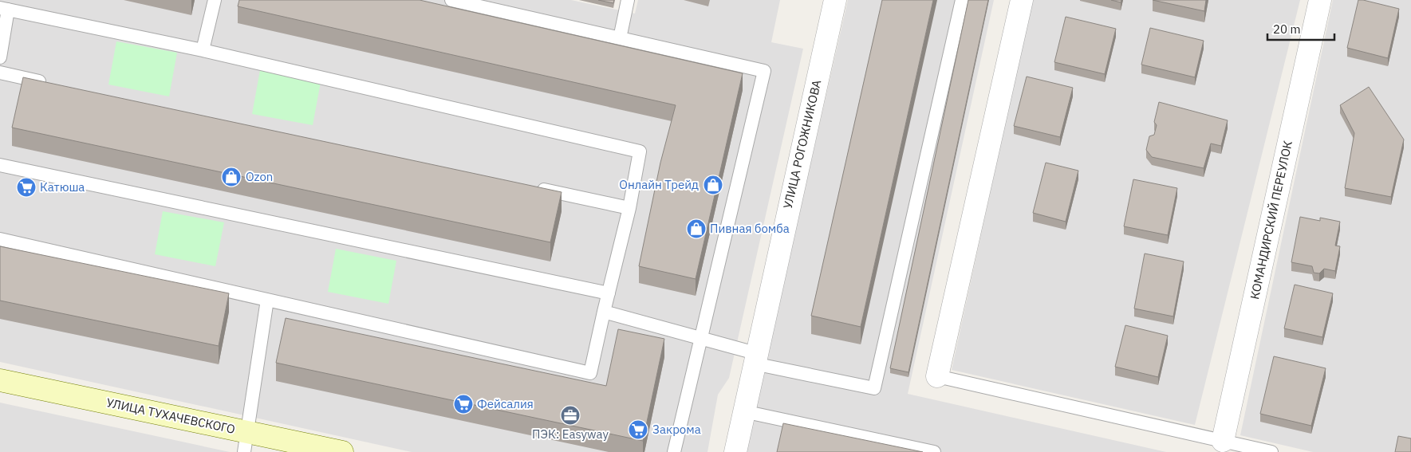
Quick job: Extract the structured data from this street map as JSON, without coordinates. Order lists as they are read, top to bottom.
{
  "streets": {
    "main road": ["УЛИЦА ТУХАЧЕВСКОГО"],
    "street": ["УЛИЦА РОГОЖНИКОВА", "КОМАНДИРСКИЙ ПЕРЕУЛОК"]
  },
  "places": {
    "shop": ["Ozon", "Онлайн Трейд", "Пивная бомба"],
    "supermarket": ["Катюша", "Фейсалия", "Закрома"],
    "office": ["ПЭК: Easyway"]
  },
  "scale_bar": "20 m"
}
